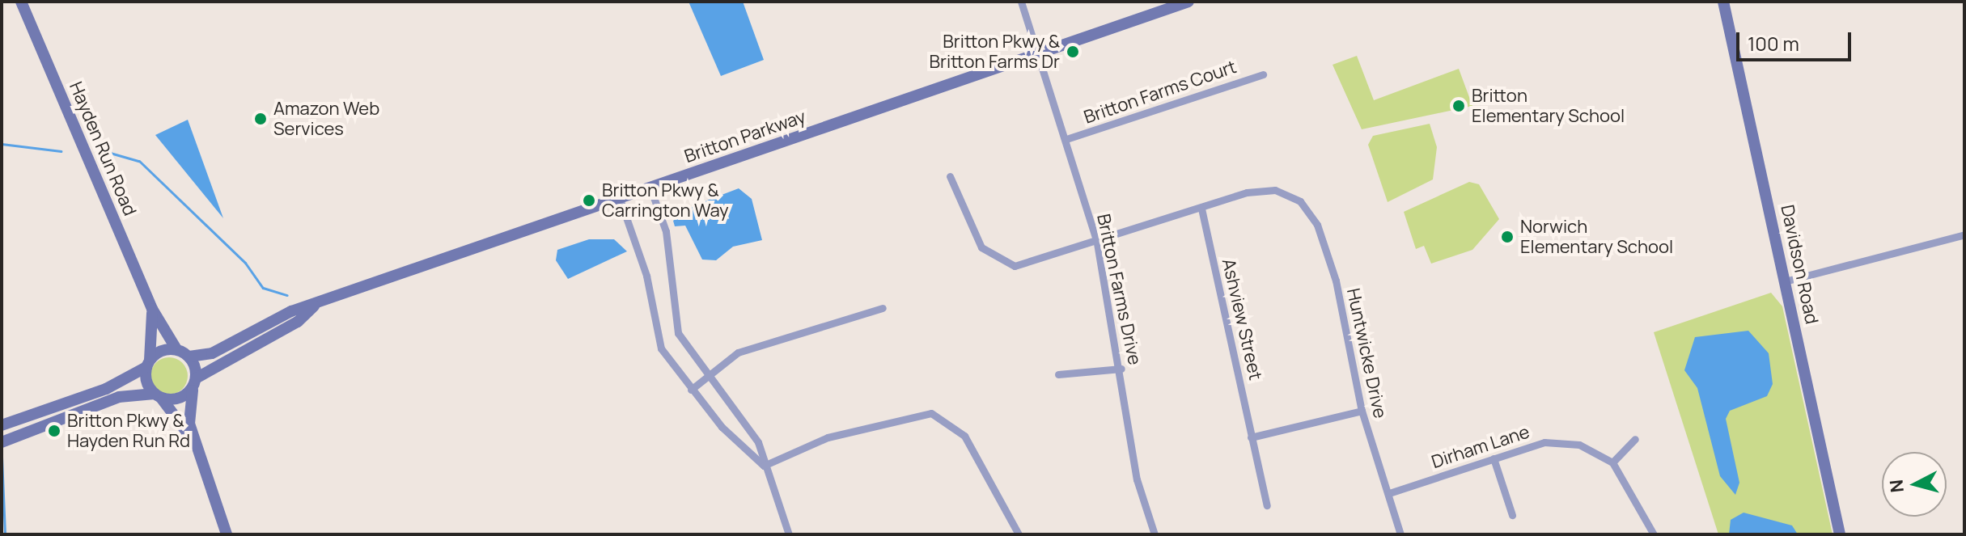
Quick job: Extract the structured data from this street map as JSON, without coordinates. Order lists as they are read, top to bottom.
{
  "streets": {
    "main road": ["Britton Parkway", "Hayden Run Road", "Davidson Road"],
    "street": [
      "Britton Farms Court",
      "Britton Farms Drive",
      "Ashview Street",
      "Huntwicke Drive",
      "Dirham Lane"
    ]
  },
  "crossings": [
    ["Britton Farms Court", "Britton Farms Drive"],
    ["Britton Parkway", "Hayden Run Road"],
    ["Britton Parkway", "Britton Farms Drive"],
    ["Britton Farms Drive", "Huntwicke Drive"],
    ["Ashview Street", "Huntwicke Drive"],
    ["Huntwicke Drive", "Dirham Lane"]
  ],
  "places": [
    "Britton Pkwy & Britton Farms Dr",
    "Britton Elementary School",
    "Amazon Web Services",
    "Britton Pkwy & Carrington Way",
    "Norwich Elementary School",
    "Britton Pkwy & Hayden Run Rd"
  ],
  "scale_bar": "100 m",
  "north": "left"
}
